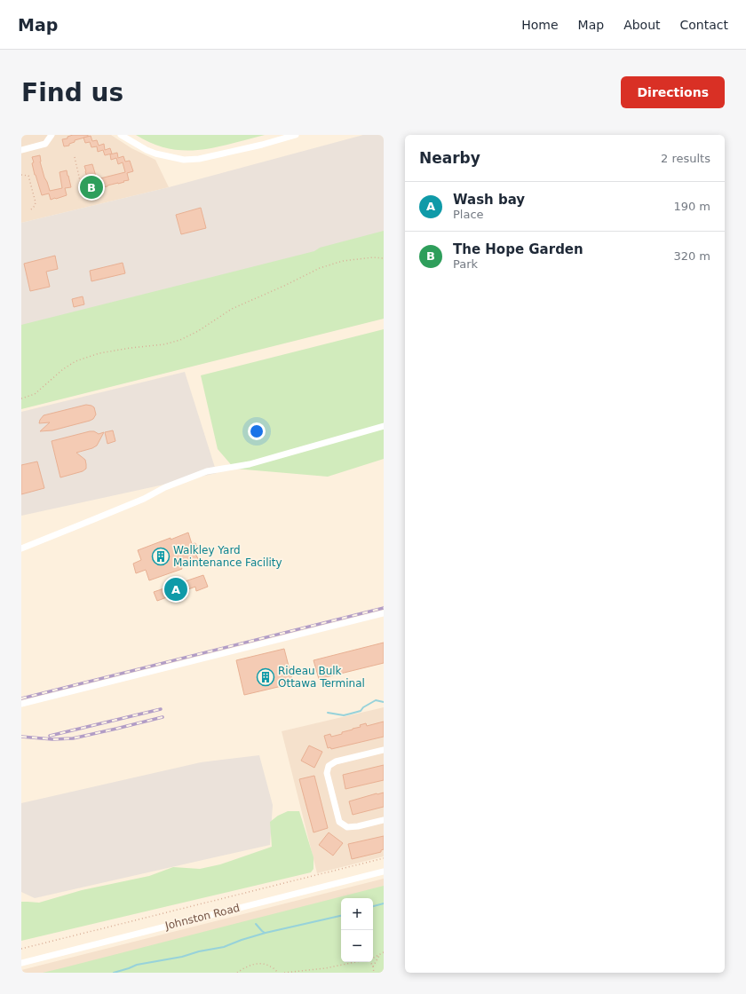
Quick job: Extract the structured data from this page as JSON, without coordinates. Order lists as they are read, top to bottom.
{
  "streets": {
    "street": ["Johnston Road"]
  },
  "places": {
    "building": ["Walkley Yard Maintenance Facility", "Rideau Bulk Ottawa Terminal"]
  },
  "page": {
    "header": "Map",
    "nav": [
      "Home",
      "Map",
      "About",
      "Contact"
    ],
    "buttons": "Directions",
    "title": "Find us",
    "heading": ["Nearby", "2 results"],
    "pins": ["B", "A"],
    "list": [
      {
        "mark": "A",
        "name": "Wash bay",
        "note": "Place",
        "value": "190 m"
      },
      {
        "mark": "B",
        "name": "The Hope Garden",
        "note": "Park",
        "value": "320 m"
      }
    ],
    "map_buttons": ["+", "−"]
  }
}
